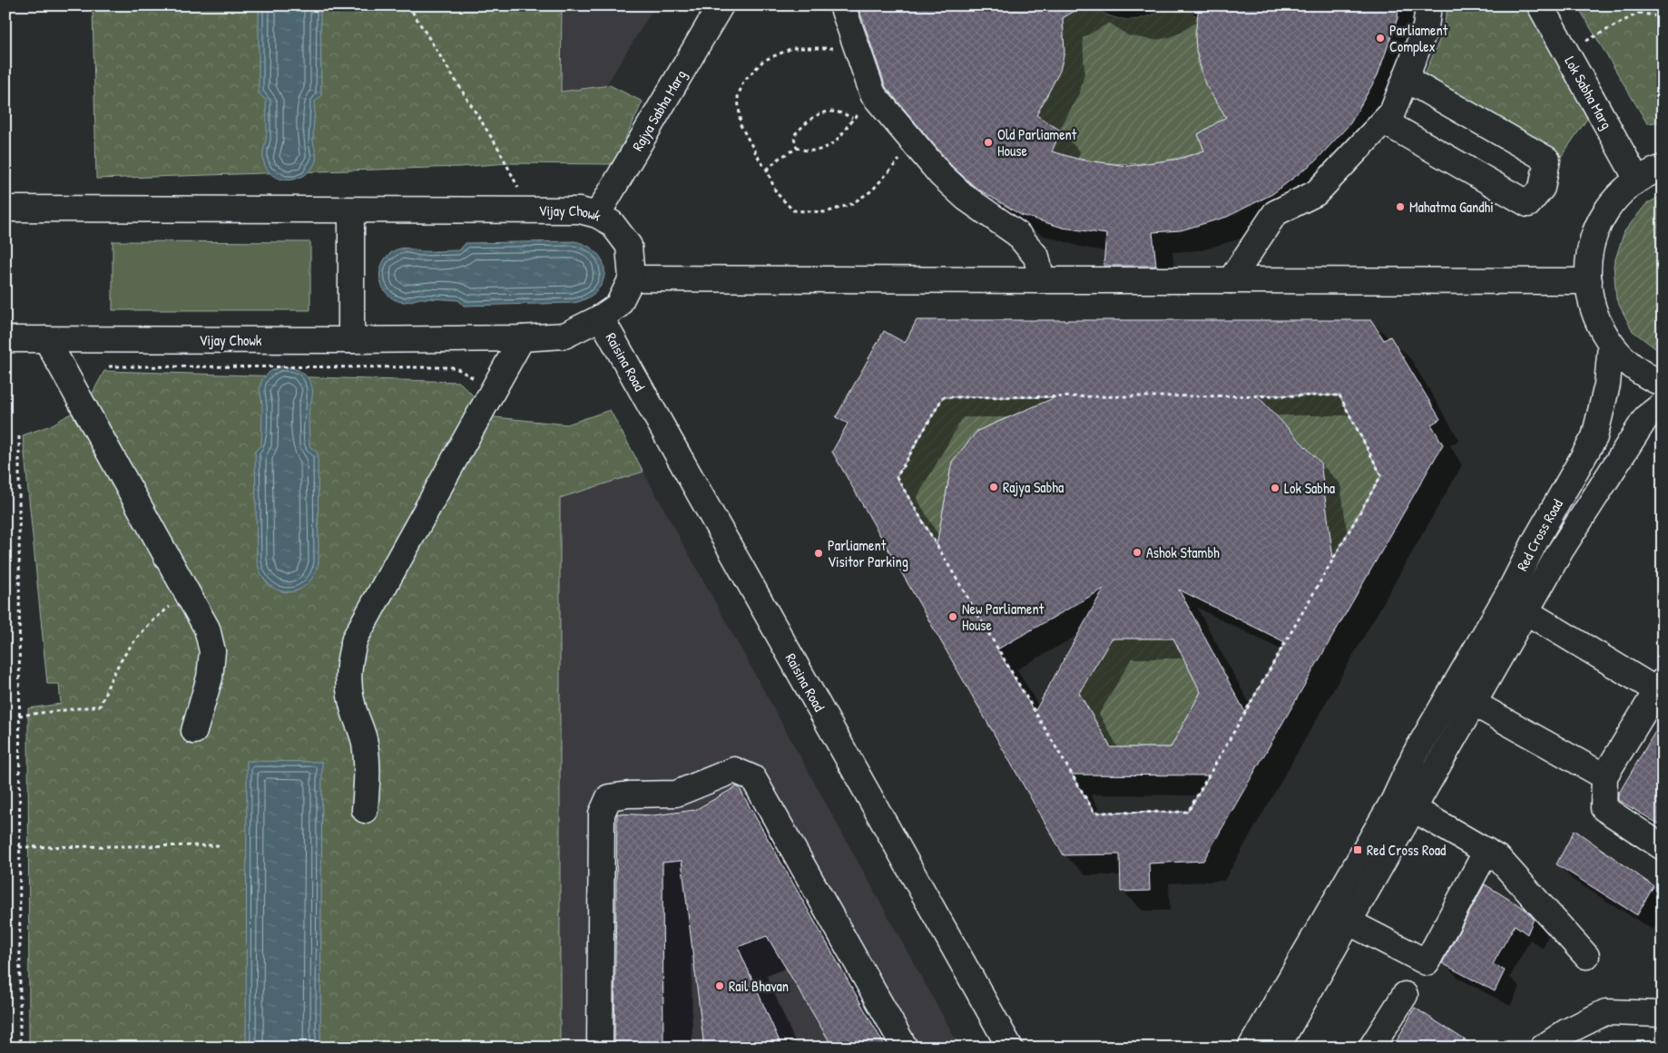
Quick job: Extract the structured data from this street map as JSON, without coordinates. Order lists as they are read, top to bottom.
{
  "streets": {
    "main road": [
      "Lok Sabha Marg",
      "Rajya Sabha Marg",
      "Vijay Chowk",
      "Raisina Road",
      "Red Cross Road"
    ]
  },
  "crossings": [
    ["Rajya Sabha Marg", "Vijay Chowk"],
    ["Vijay Chowk", "Raisina Road"]
  ],
  "places": {
    "other": [
      "Parliament Complex",
      "Old Parliament House",
      "Mahatma Gandhi",
      "Rajya Sabha",
      "Lok Sabha",
      "Ashok Stambh",
      "Parliament Visitor Parking",
      "New Parliament House",
      "Rail Bhavan"
    ],
    "transit": ["Red Cross Road"]
  }
}
